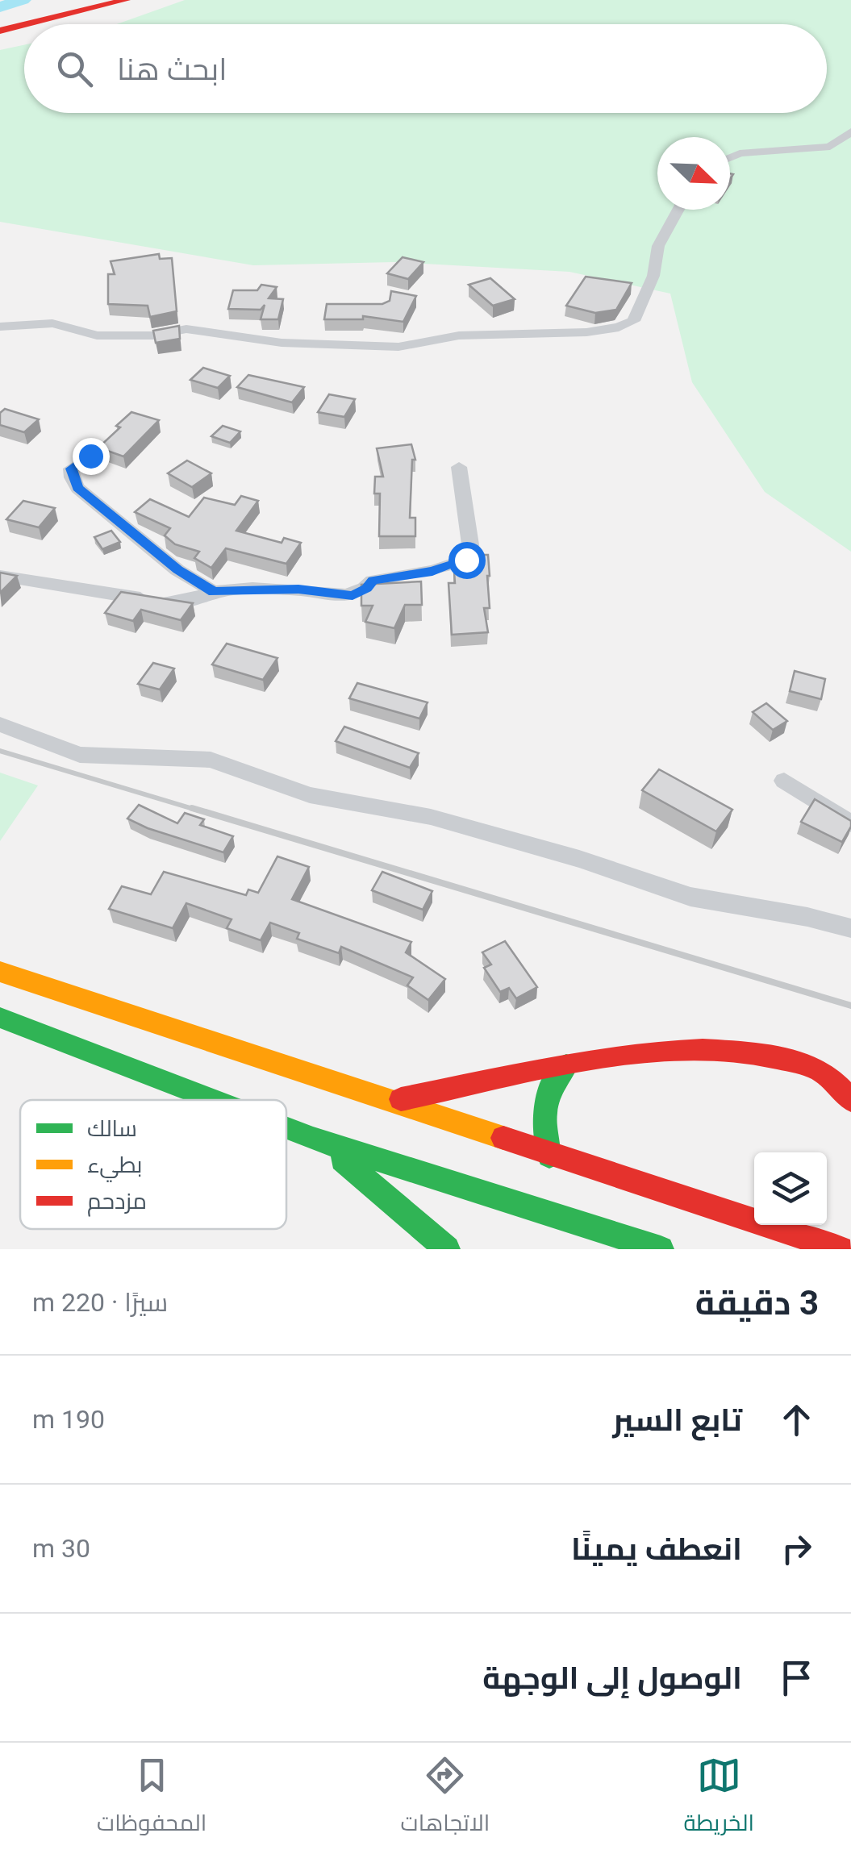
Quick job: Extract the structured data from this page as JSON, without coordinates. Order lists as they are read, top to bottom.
{
  "legend": ["سالك", "بطيء", "مزدحم"],
  "north": "bottom right",
  "page": {
    "search": "ابحث هنا",
    "heading": ["3 دقيقة", "سيرًا · 220 m"],
    "list": [
      ["تابع السير", "190 m"],
      ["انعطف يمينًا", "30 m"],
      "الوصول إلى الوجهة"
    ],
    "nav": ["الخريطة", "الاتجاهات", "المحفوظات"]
  }
}
